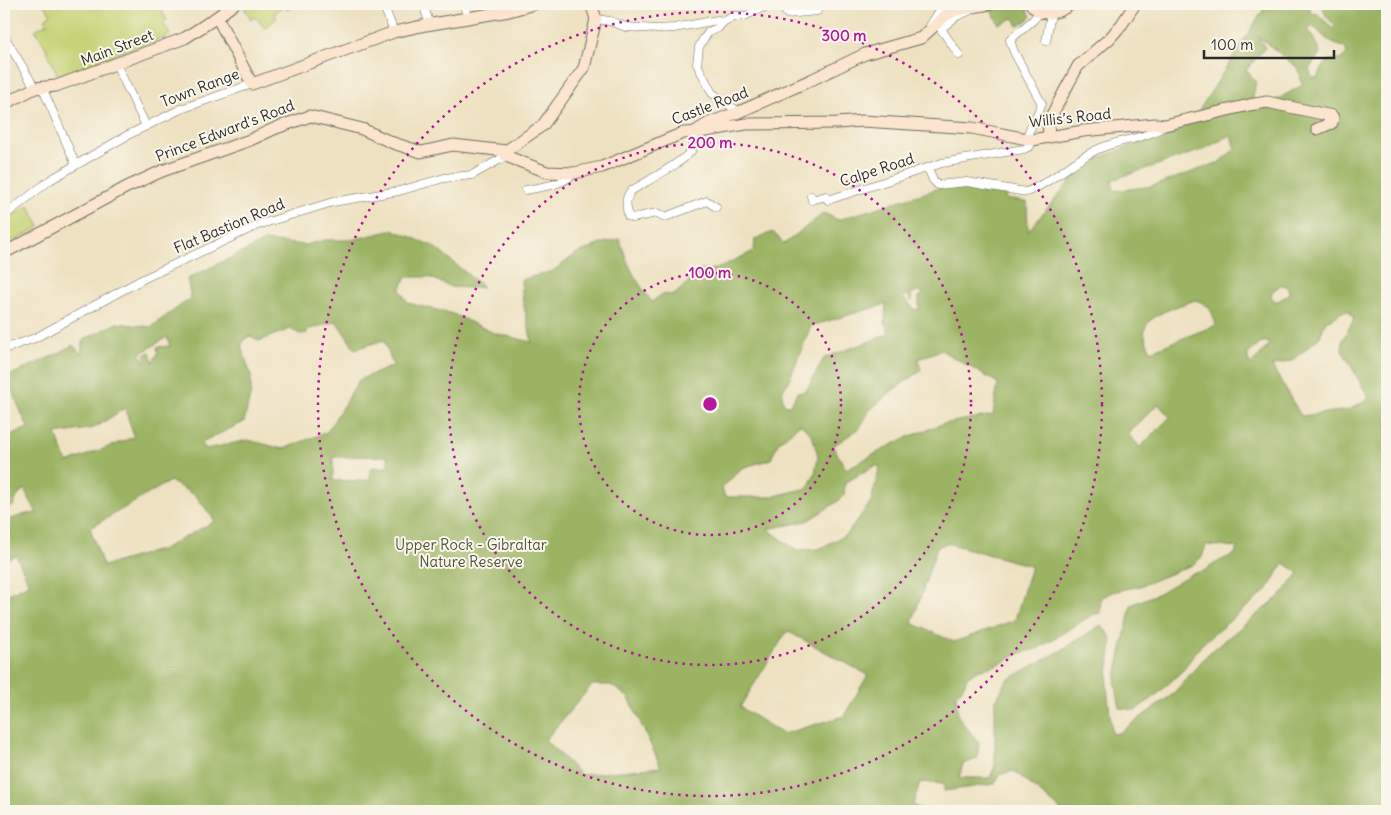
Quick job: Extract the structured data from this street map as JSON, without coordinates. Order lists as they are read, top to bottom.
{
  "streets": {
    "street": [
      "Main Street",
      "Town Range",
      "Castle Road",
      "Willis’s Road",
      "Prince Edward's Road",
      "Calpe Road",
      "Flat Bastion Road"
    ]
  },
  "crossings": [
    ["Castle Road", "Willis’s Road"],
    ["Castle Road", "Prince Edward's Road"],
    ["Castle Road", "Flat Bastion Road"],
    ["Willis’s Road", "Calpe Road"],
    ["Prince Edward's Road", "Flat Bastion Road"]
  ],
  "parks": ["Upper Rock - Gibraltar Nature Reserve"],
  "scale_bar": "100 m",
  "rings": ["300 m", "200 m", "100 m"]
}
